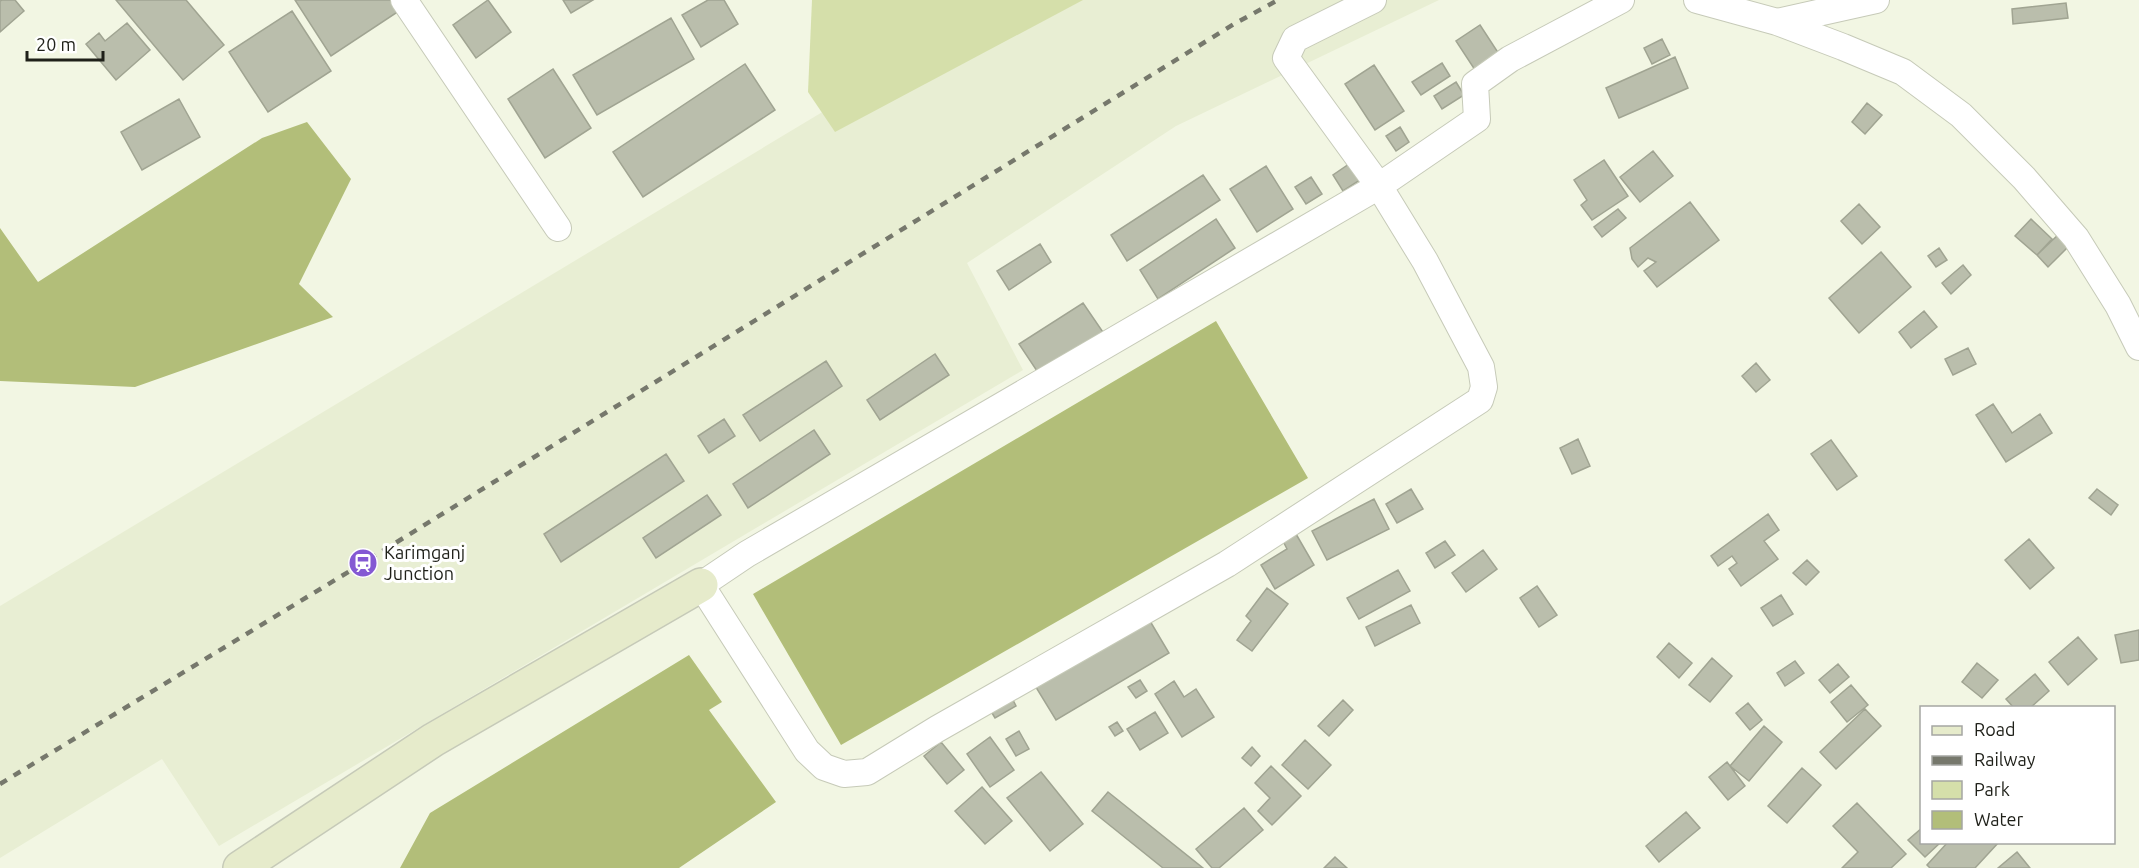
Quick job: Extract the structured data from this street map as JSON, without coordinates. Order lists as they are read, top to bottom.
{
  "places": {
    "station": ["Karimganj Junction"]
  },
  "legend": [
    "Road",
    "Railway",
    "Park",
    "Water"
  ],
  "scale_bar": "20 m"
}
